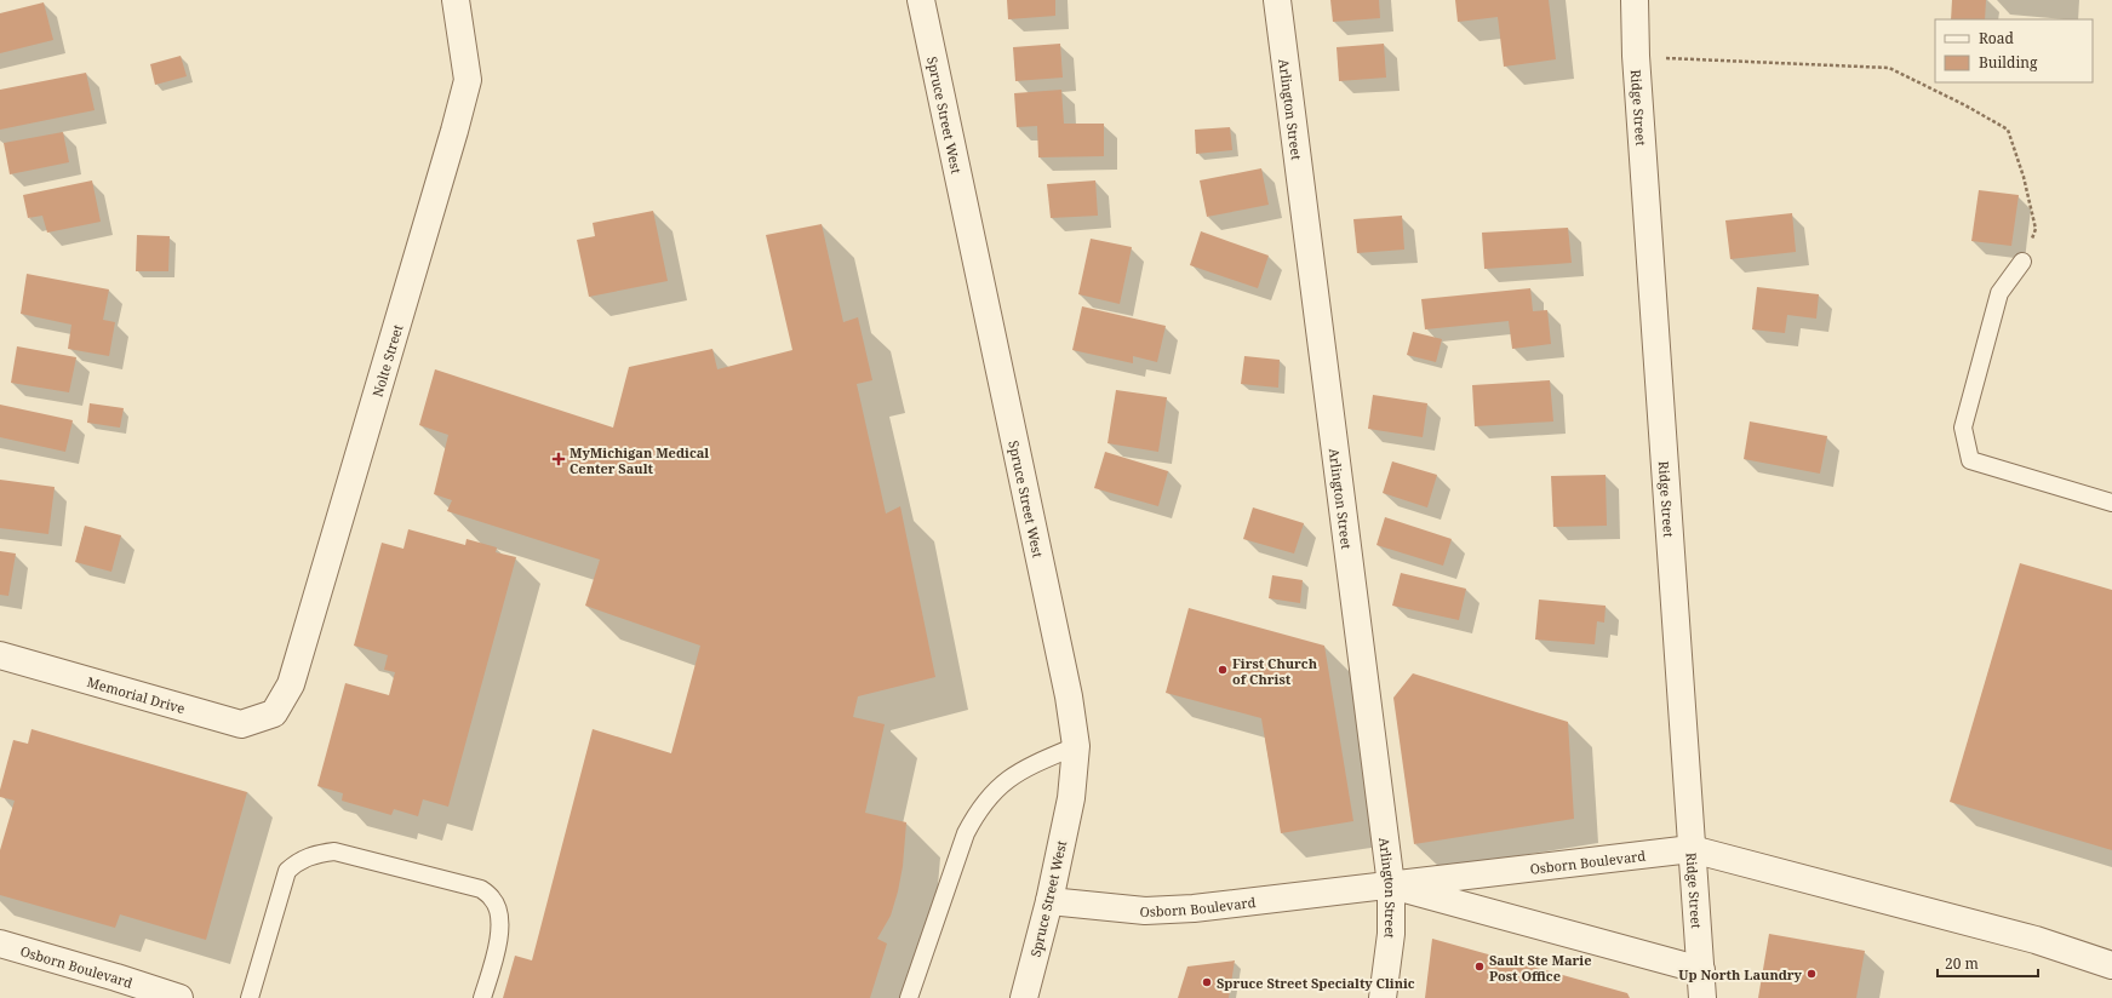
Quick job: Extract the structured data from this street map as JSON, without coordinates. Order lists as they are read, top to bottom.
{
  "streets": {
    "street": [
      "Ridge Street",
      "Arlington Street",
      "Spruce Street West",
      "Nolte Street",
      "Memorial Drive",
      "Osborn Boulevard"
    ]
  },
  "crossings": [
    ["Ridge Street", "Osborn Boulevard"],
    ["Arlington Street", "Osborn Boulevard"],
    ["Spruce Street West", "Osborn Boulevard"],
    ["Nolte Street", "Memorial Drive"]
  ],
  "places": {
    "health": ["MyMichigan Medical Center Sault"],
    "other": [
      "First Church of Christ",
      "Sault Ste Marie Post Office",
      "Up North Laundry",
      "Spruce Street Specialty Clinic"
    ]
  },
  "legend": ["Road", "Building"],
  "scale_bar": "20 m"
}
